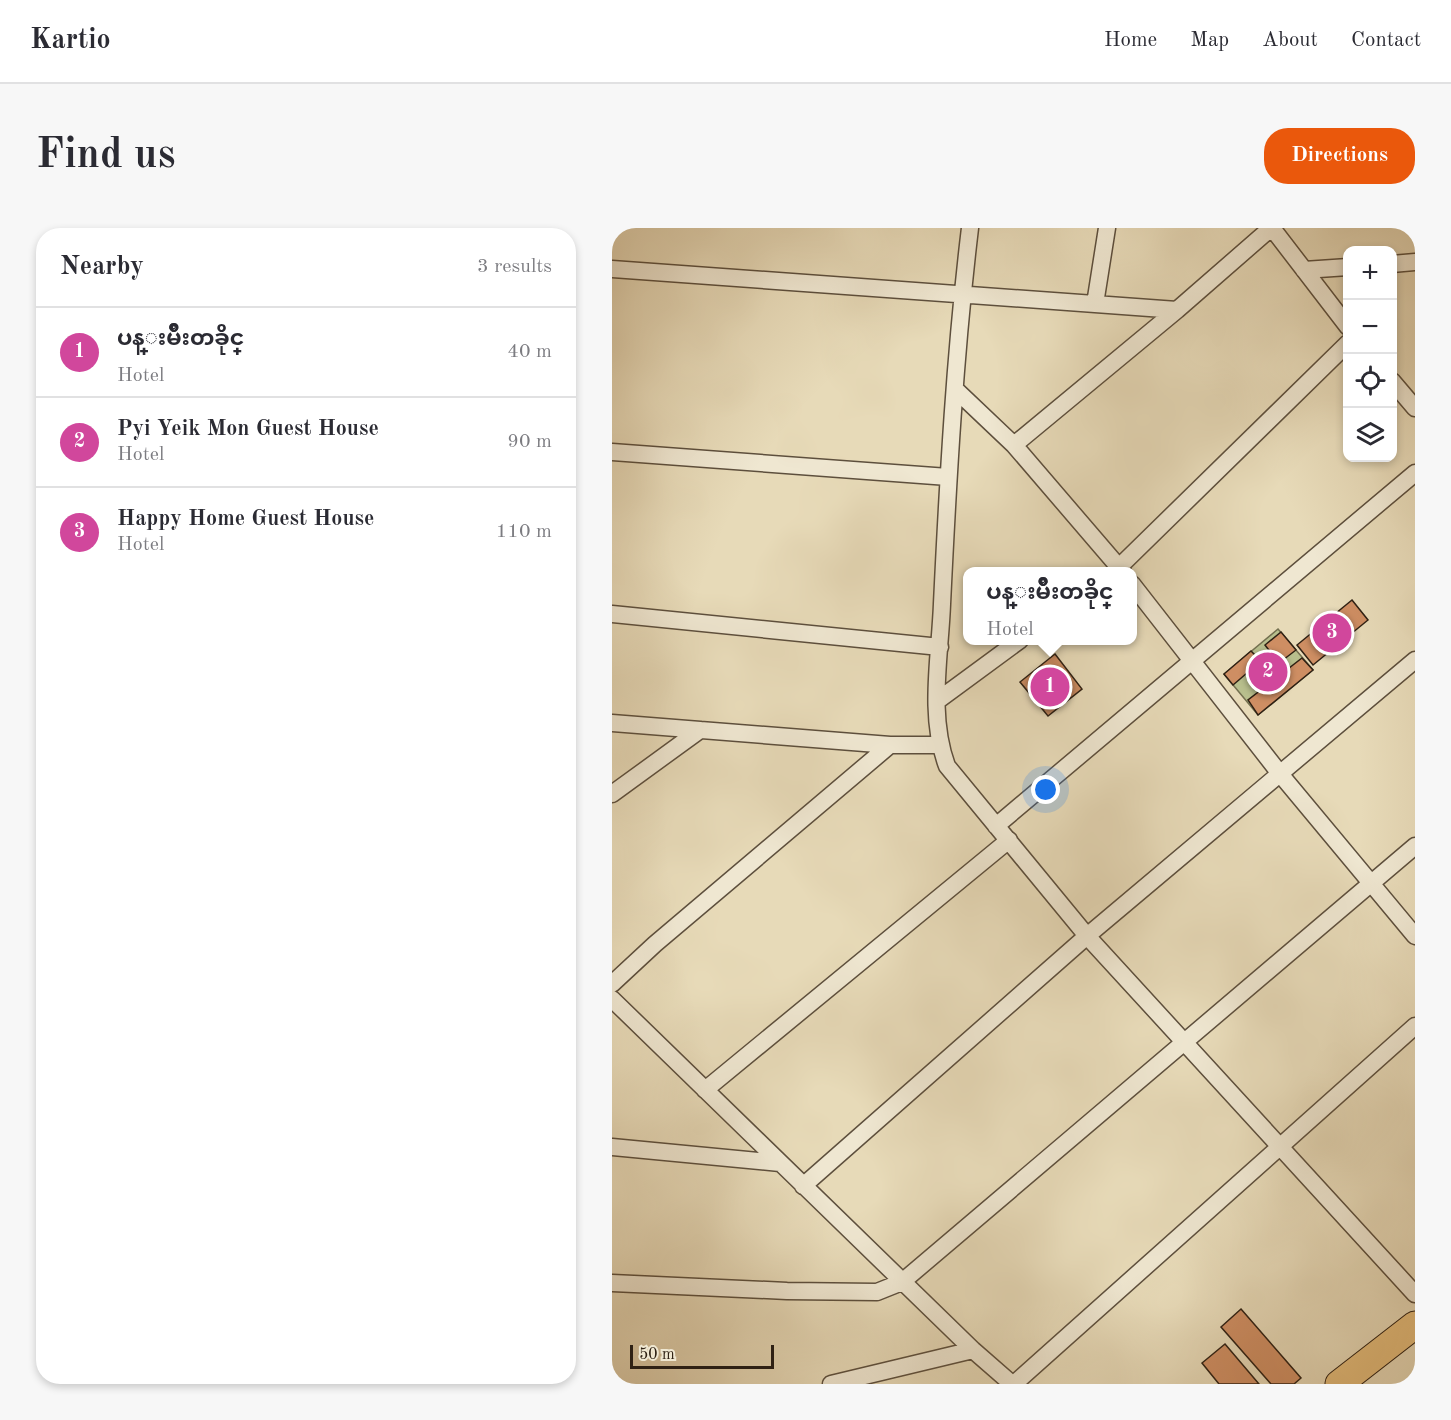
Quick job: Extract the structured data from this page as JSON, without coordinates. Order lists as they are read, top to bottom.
{
  "scale_bar": "50 m",
  "page": {
    "header": "Kartio",
    "nav": [
      "Home",
      "Map",
      "About",
      "Contact"
    ],
    "buttons": "Directions",
    "title": "Find us",
    "heading": ["Nearby", "3 results"],
    "map_buttons": ["+", "−"],
    "list": [
      {
        "mark": "1",
        "name": "ပန္းမ်ိဳးတခိုင္",
        "note": "Hotel",
        "value": "40 m"
      },
      {
        "mark": "2",
        "name": "Pyi Yeik Mon Guest House",
        "note": "Hotel",
        "value": "90 m"
      },
      {
        "mark": "3",
        "name": "Happy Home Guest House",
        "note": "Hotel",
        "value": "110 m"
      }
    ],
    "popup": ["ပန္းမ်ိဳးတခိုင္", "Hotel"],
    "pins": ["3", "2", "1"],
    "scale": "50 m"
  }
}
